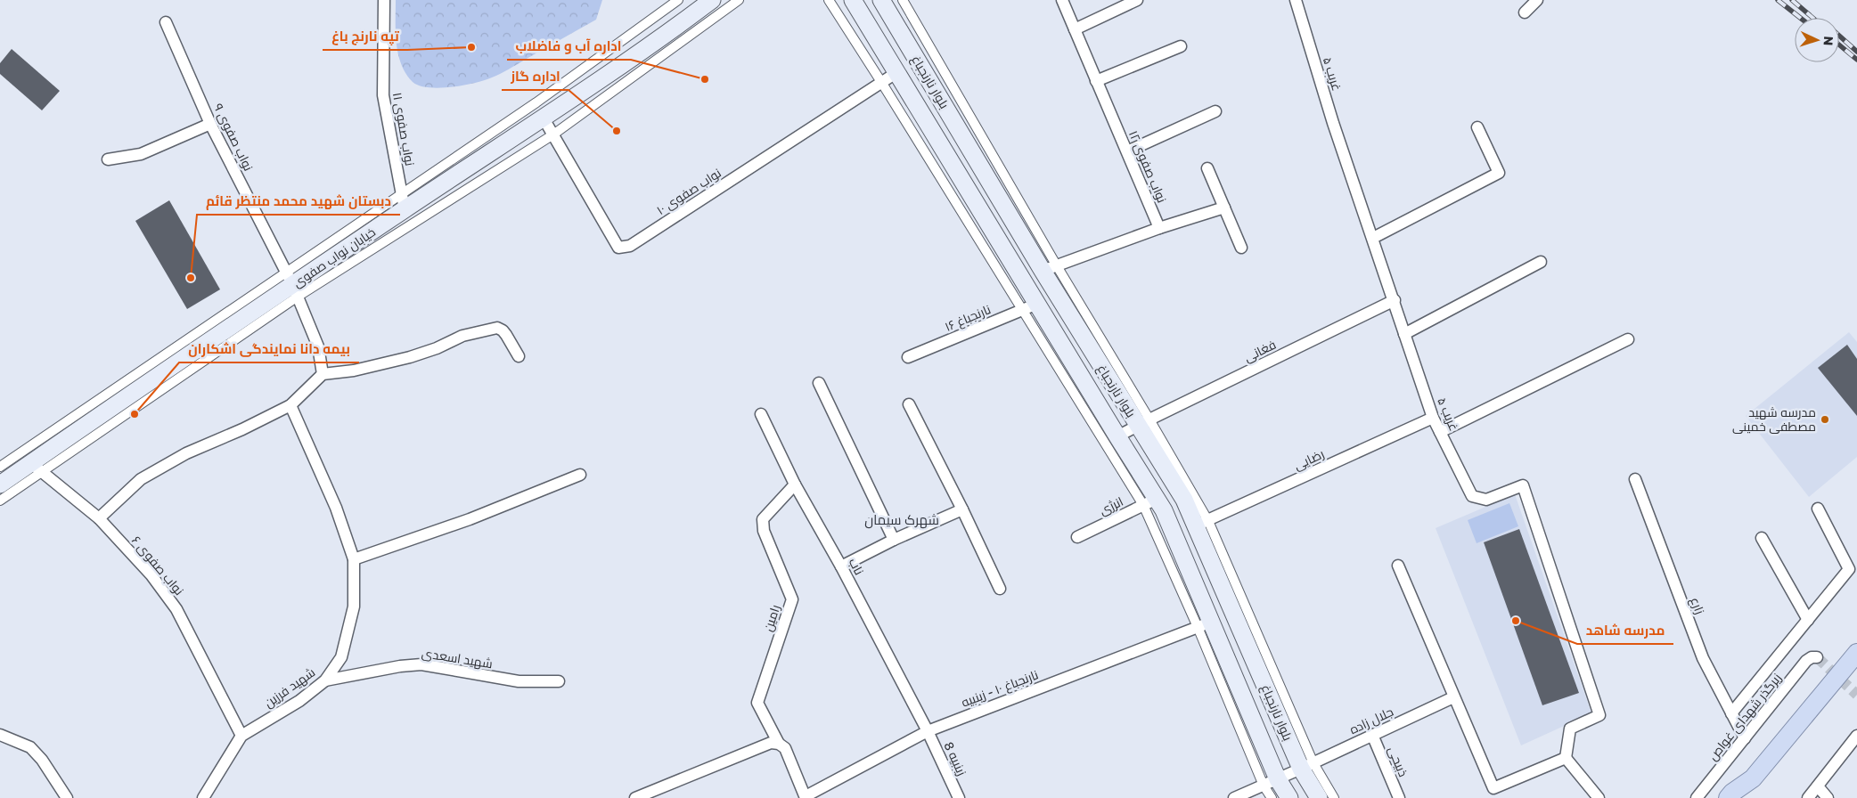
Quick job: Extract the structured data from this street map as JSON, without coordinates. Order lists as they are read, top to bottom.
{
  "streets": {
    "main road": ["بلوار نارنجباغ", "خیابان نواب صفوی"],
    "street": [
      "غریب ۵",
      "نواب صفوی ۱۱",
      "نواب صفوی ۹",
      "نواب صفوی ۱۲",
      "نواب صفوی ۱۰",
      "نارنجباغ ۱۶",
      "فغانی",
      "رضایی",
      "انرژی",
      "نواب صفوی ۶",
      "ناب",
      "زارع",
      "رامین",
      "شهید اسعدی",
      "شهید فرزین",
      "نارنجباغ ۱۰ - زینبیه",
      "زیرگذر شهدای غواص",
      "جلال زاده",
      "زینبیه 8",
      "ذبیحی"
    ]
  },
  "crossings": [
    ["غریب ۵", "فغانی"],
    ["غریب ۵", "رضایی"],
    ["بلوار نارنجباغ", "نواب صفوی ۱۰"],
    ["بلوار نارنجباغ", "نارنجباغ ۱۶"],
    ["بلوار نارنجباغ", "فغانی"],
    ["بلوار نارنجباغ", "رضایی"],
    ["بلوار نارنجباغ", "انرژی"],
    ["بلوار نارنجباغ", "نارنجباغ ۱۰ - زینبیه"],
    ["بلوار نارنجباغ", "جلال زاده"],
    ["نواب صفوی ۱۱", "خیابان نواب صفوی"],
    ["نواب صفوی ۹", "خیابان نواب صفوی"],
    ["نواب صفوی ۱۰", "خیابان نواب صفوی"],
    ["خیابان نواب صفوی", "نواب صفوی ۶"],
    ["نواب صفوی ۶", "شهید فرزین"],
    ["ناب", "رامین"],
    ["ناب", "نارنجباغ ۱۰ - زینبیه"],
    ["ناب", "زینبیه 8"],
    ["زارع", "زیرگذر شهدای غواص"],
    ["رامین", "نارنجباغ ۱۰ - زینبیه"],
    ["شهید اسعدی", "شهید فرزین"],
    ["نارنجباغ ۱۰ - زینبیه", "زینبیه 8"],
    ["جلال زاده", "ذبیحی"]
  ],
  "districts": ["شهرک سیمان"],
  "places": [
    "تپه نارنج باغ",
    "اداره آب و فاضلاب",
    "اداره گاز",
    "دبستان شهید محمد منتظر قائم",
    "بیمه دانا نمایندگی اشکاران",
    "مدرسه شهید مصطفی خمینی",
    "مدرسه شاهد"
  ],
  "north": "right"
}
